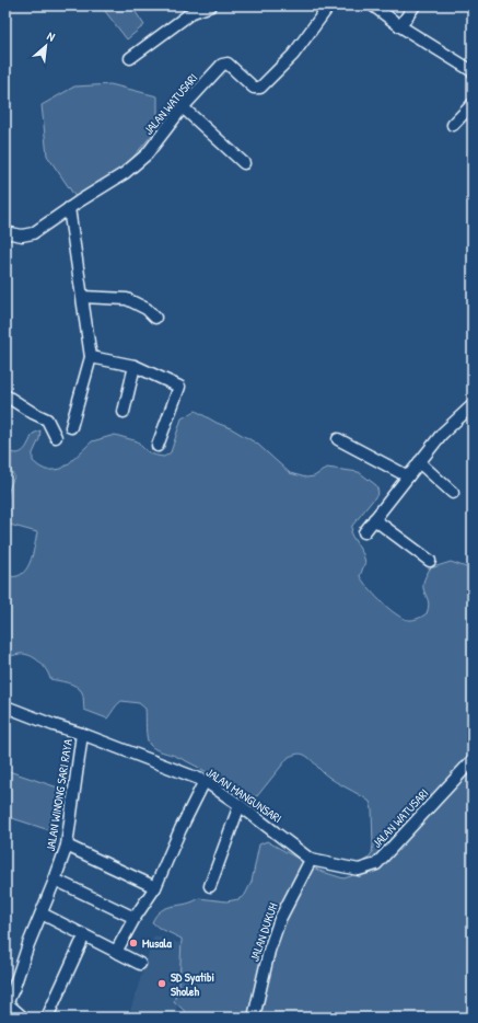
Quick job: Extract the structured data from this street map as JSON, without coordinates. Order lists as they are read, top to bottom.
{
  "streets": {
    "street": [
      "JALAN WATUSARI",
      "JALAN WINONG SARI RAYA",
      "JALAN MANGUNSARI",
      "JALAN DUKUH"
    ]
  },
  "crossings": [
    ["JALAN WATUSARI", "JALAN MANGUNSARI"],
    ["JALAN WATUSARI", "JALAN DUKUH"],
    ["JALAN WINONG SARI RAYA", "JALAN MANGUNSARI"],
    ["JALAN MANGUNSARI", "JALAN DUKUH"]
  ],
  "places": ["Musala", "SD Syatibi Sholeh"],
  "north": "top right"
}
